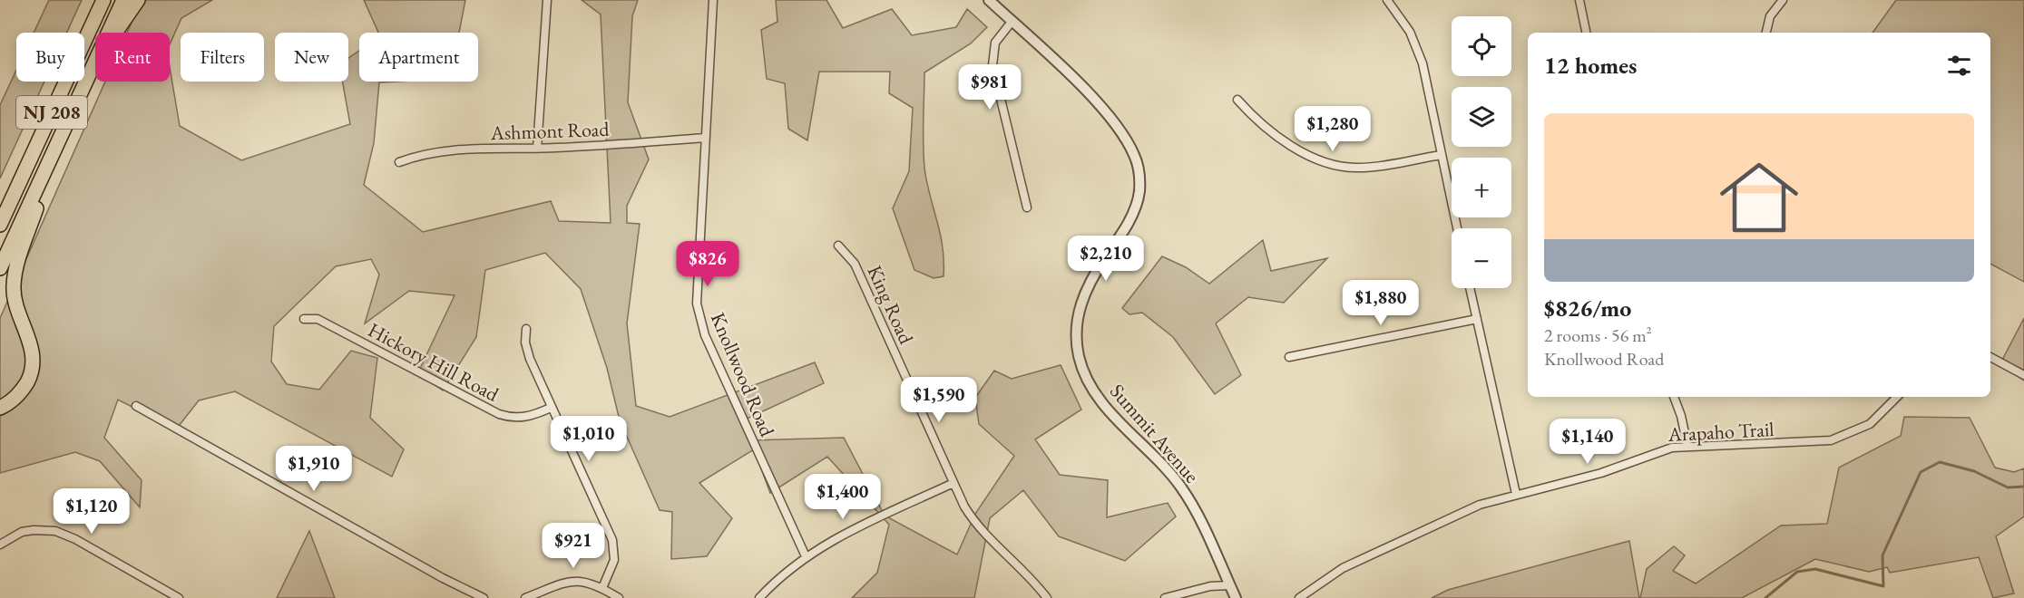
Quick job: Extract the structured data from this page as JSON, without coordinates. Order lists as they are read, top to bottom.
{
  "streets": {
    "highway": ["NJ 208"],
    "street": [
      "Ashmont Road",
      "King Road",
      "Hickory Hill Road",
      "Knollwood Road",
      "Arapaho Trail",
      "Summit Avenue"
    ]
  },
  "crossings": [
    ["Ashmont Road", "Knollwood Road"]
  ],
  "page": {
    "map_buttons": ["+", "−"],
    "chip": [
      "Buy",
      "Rent",
      "Filters",
      "New",
      "Apartment"
    ],
    "heading": "12 homes",
    "price": [
      "$981",
      "$1,280",
      "$2,210",
      "$826",
      "$1,880",
      "$1,590",
      "$1,010",
      "$1,140",
      "$1,910",
      "$1,400",
      "$1,120",
      "$921"
    ],
    "list": [
      {
        "name": "$826/mo",
        "note": "2 rooms · 56 m² · Knollwood Road"
      }
    ]
  }
}
